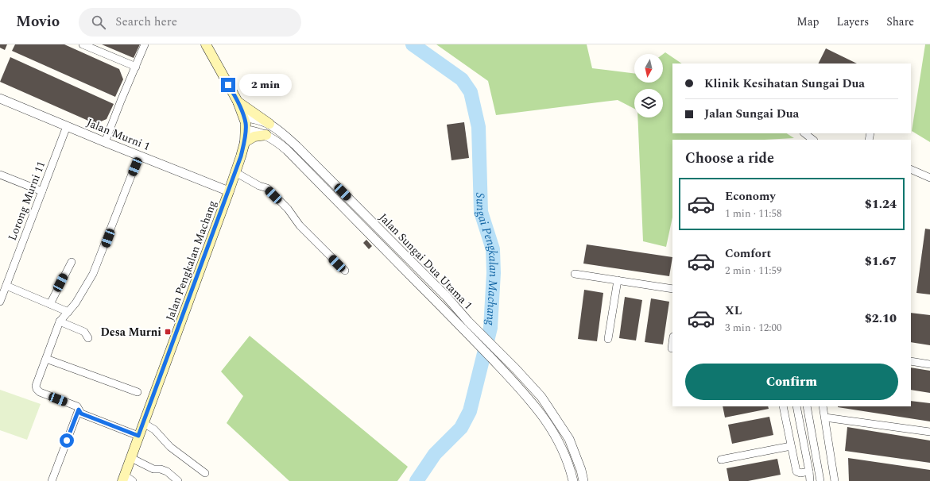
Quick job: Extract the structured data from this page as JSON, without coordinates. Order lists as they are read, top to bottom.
{
  "streets": {
    "main road": ["Jalan Pengkalan Machang"],
    "street": ["Jalan Murni 1", "Lorong Murni 11", "Jalan Sungai Dua Utama 1"]
  },
  "crossings": [
    ["Jalan Murni 1", "Lorong Murni 11"],
    ["Jalan Murni 1", "Jalan Pengkalan Machang"],
    ["Jalan Pengkalan Machang", "Jalan Sungai Dua Utama 1"]
  ],
  "water": ["Sungai Pengkalan Machang"],
  "places": {
    "transit": ["Desa Murni"]
  },
  "north": "bottom",
  "page": {
    "header": "Movio",
    "search": "Search here",
    "nav": ["Map", "Layers", "Share"],
    "banner": ["Klinik Kesihatan Sungai Dua", "Jalan Sungai Dua"],
    "bubble": "2 min",
    "heading": "Choose a ride",
    "list": [
      {
        "name": "Economy",
        "note": "1 min · 11:58",
        "value": "$1.24"
      },
      {
        "name": "Comfort",
        "note": "2 min · 11:59",
        "value": "$1.67"
      },
      {
        "name": "XL",
        "note": "3 min · 12:00",
        "value": "$2.10"
      }
    ],
    "buttons": "Confirm"
  }
}
